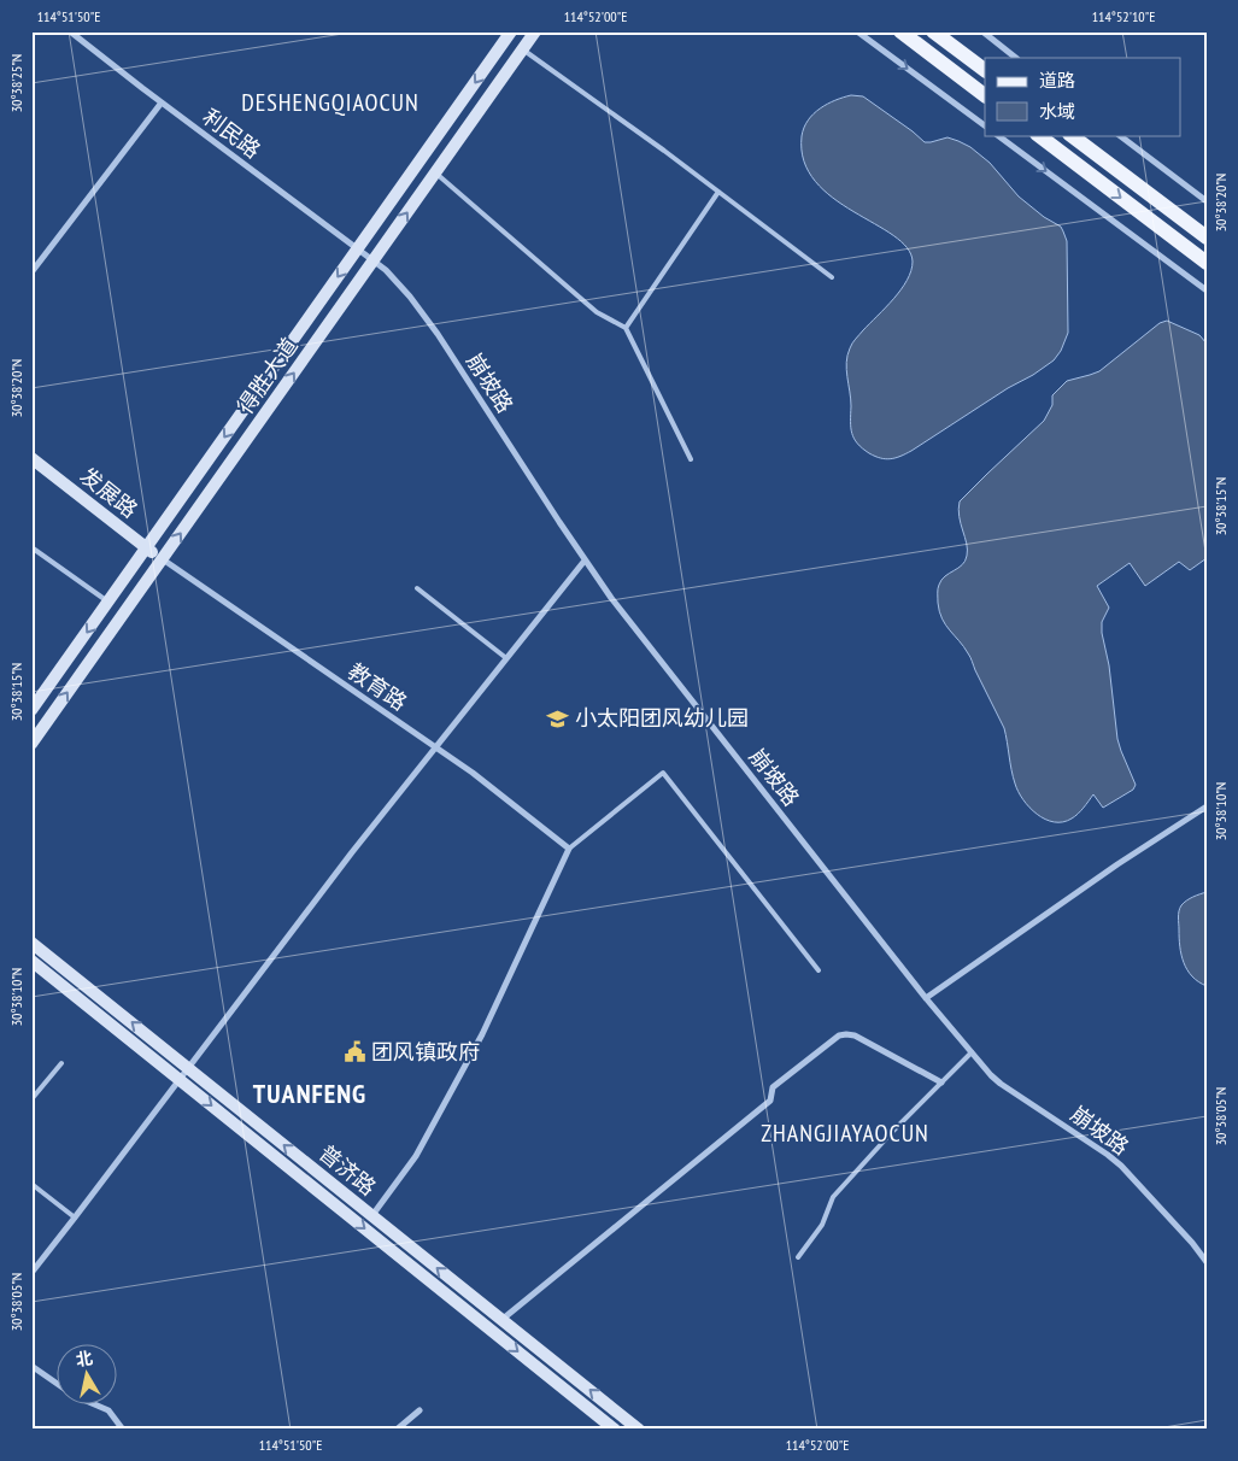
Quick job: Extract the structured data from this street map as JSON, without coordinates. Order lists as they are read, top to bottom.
{
  "streets": {
    "main road": ["得胜大道", "发展路", "普济路"],
    "street": ["利民路", "崩坡路", "教育路"]
  },
  "crossings": [
    ["利民路", "得胜大道"],
    ["利民路", "崩坡路"],
    ["得胜大道", "崩坡路"],
    ["得胜大道", "发展路"],
    ["得胜大道", "教育路"],
    ["发展路", "教育路"]
  ],
  "districts": ["DESHENGQIAOCUN", "TUANFENG", "ZHANGJIAYAOCUN"],
  "places": {
    "school or university": ["小太阳团风幼儿园"],
    "public building": ["团风镇政府"]
  },
  "legend": ["道路", "水域"],
  "north": "top",
  "coordinates": [
    "114°51'50\"E",
    "114°52'00\"E",
    "114°52'10\"E",
    "30°38'25\"N",
    "30°38'20\"N",
    "30°38'15\"N",
    "30°38'10\"N",
    "30°38'05\"N"
  ]
}
